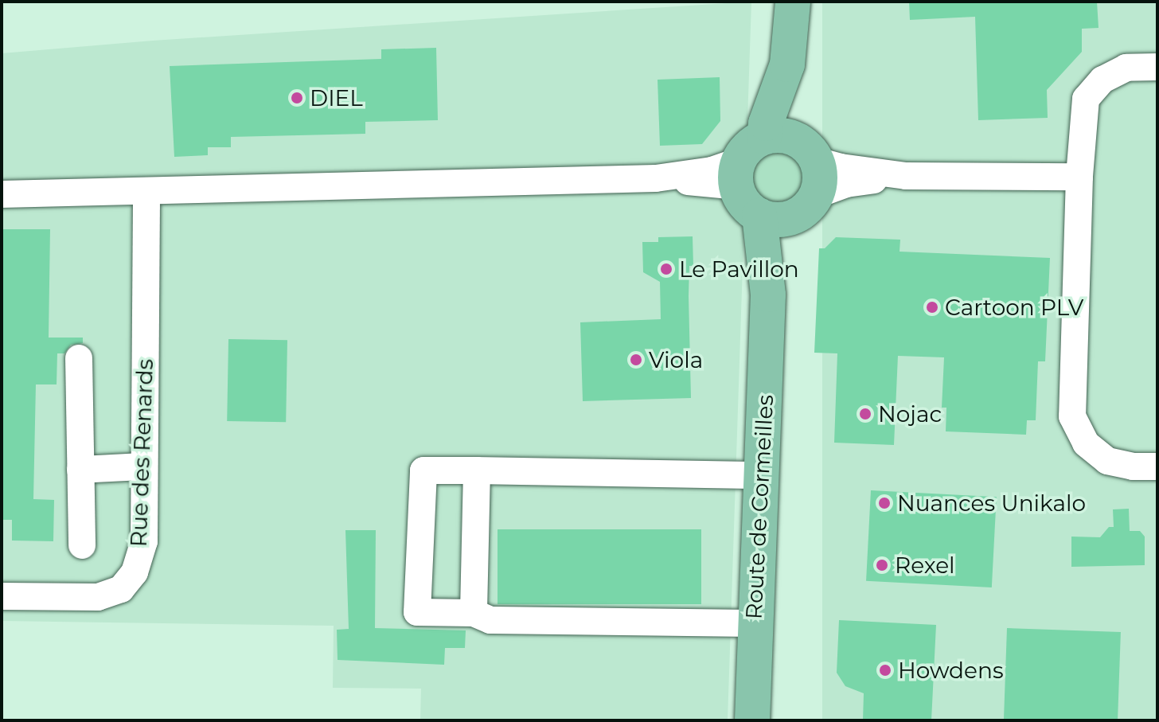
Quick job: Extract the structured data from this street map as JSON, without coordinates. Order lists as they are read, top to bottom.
{
  "streets": {
    "main road": ["Route de Cormeilles"],
    "street": ["Rue des Renards"]
  },
  "places": [
    "DIEL",
    "Le Pavillon",
    "Cartoon PLV",
    "Viola",
    "Nojac",
    "Nuances Unikalo",
    "Rexel",
    "Howdens"
  ]
}
